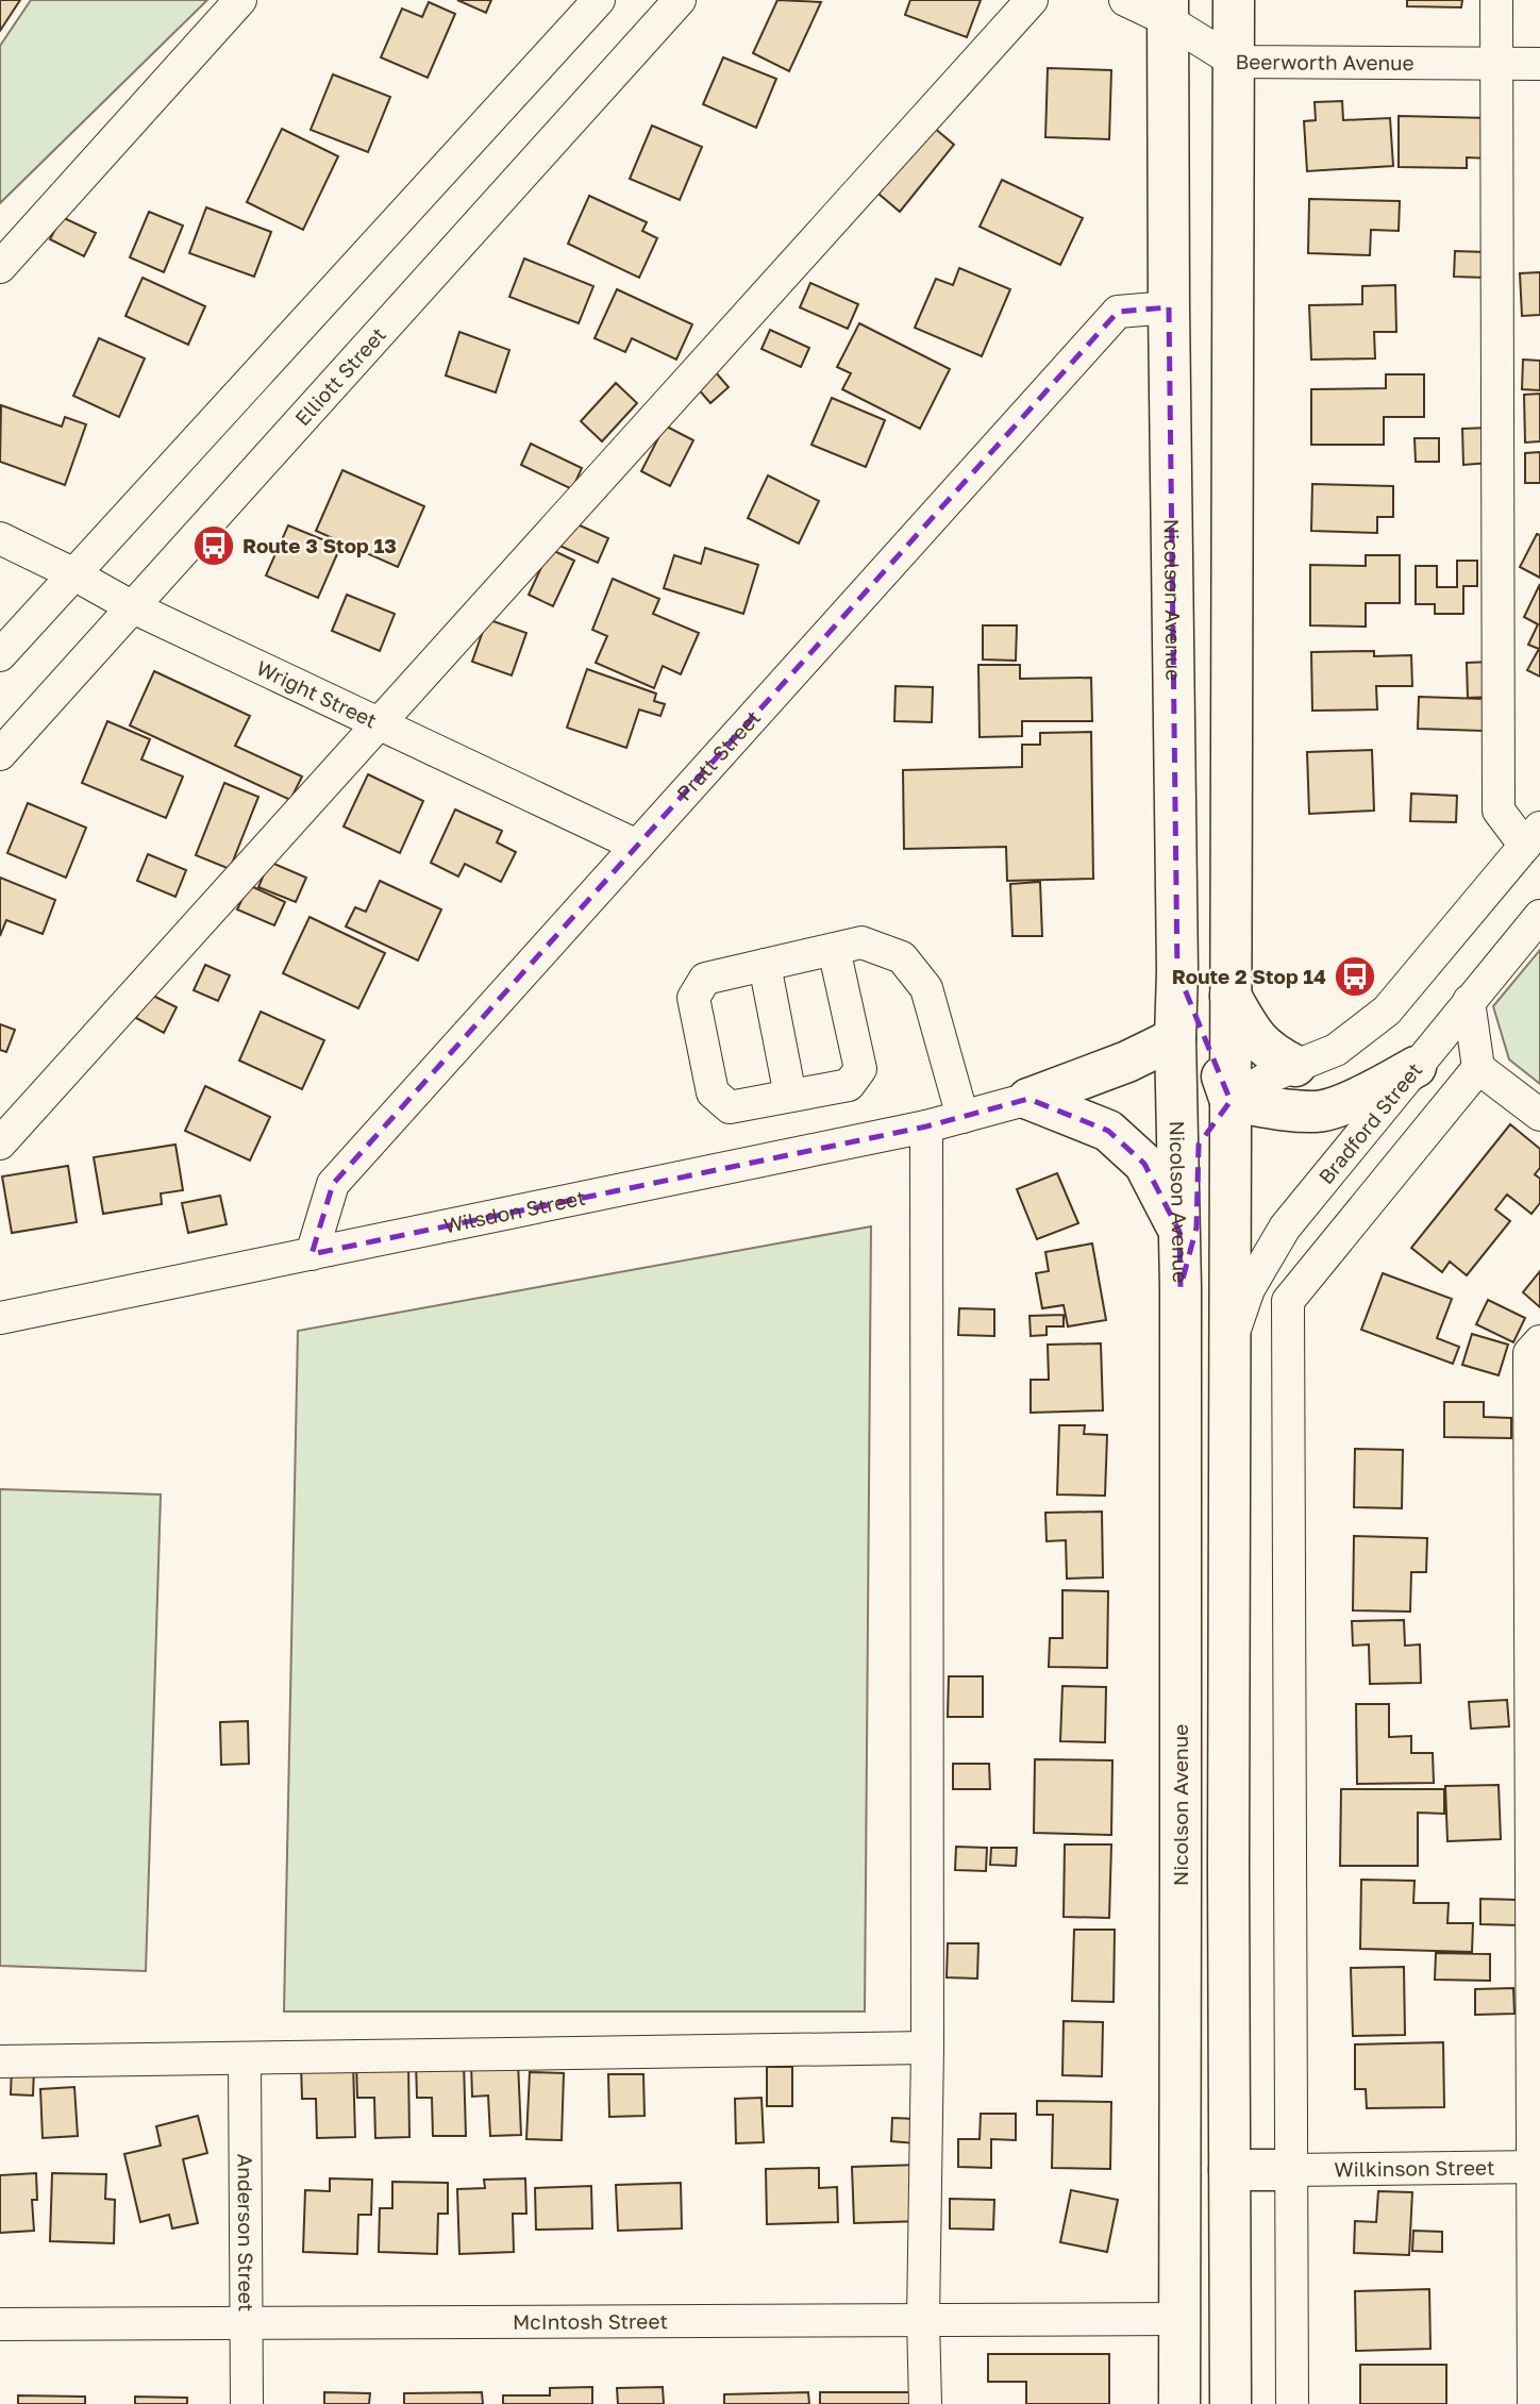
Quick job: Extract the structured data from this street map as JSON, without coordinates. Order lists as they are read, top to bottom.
{
  "streets": {
    "main road": ["Nicolson Avenue"],
    "street": [
      "Beerworth Avenue",
      "Elliott Street",
      "Wright Street",
      "Pratt Street",
      "Bradford Street",
      "Wilsdon Street",
      "Wilkinson Street",
      "Anderson Street",
      "McIntosh Street"
    ]
  },
  "crossings": [
    ["Beerworth Avenue", "Nicolson Avenue"],
    ["Elliott Street", "Wright Street"],
    ["Nicolson Avenue", "Pratt Street"],
    ["Nicolson Avenue", "McIntosh Street"],
    ["Wright Street", "Pratt Street"],
    ["Pratt Street", "Wilsdon Street"],
    ["Anderson Street", "McIntosh Street"]
  ],
  "places": {
    "bus stop": ["Route 3 Stop 13", "Route 2 Stop 14"]
  }
}
